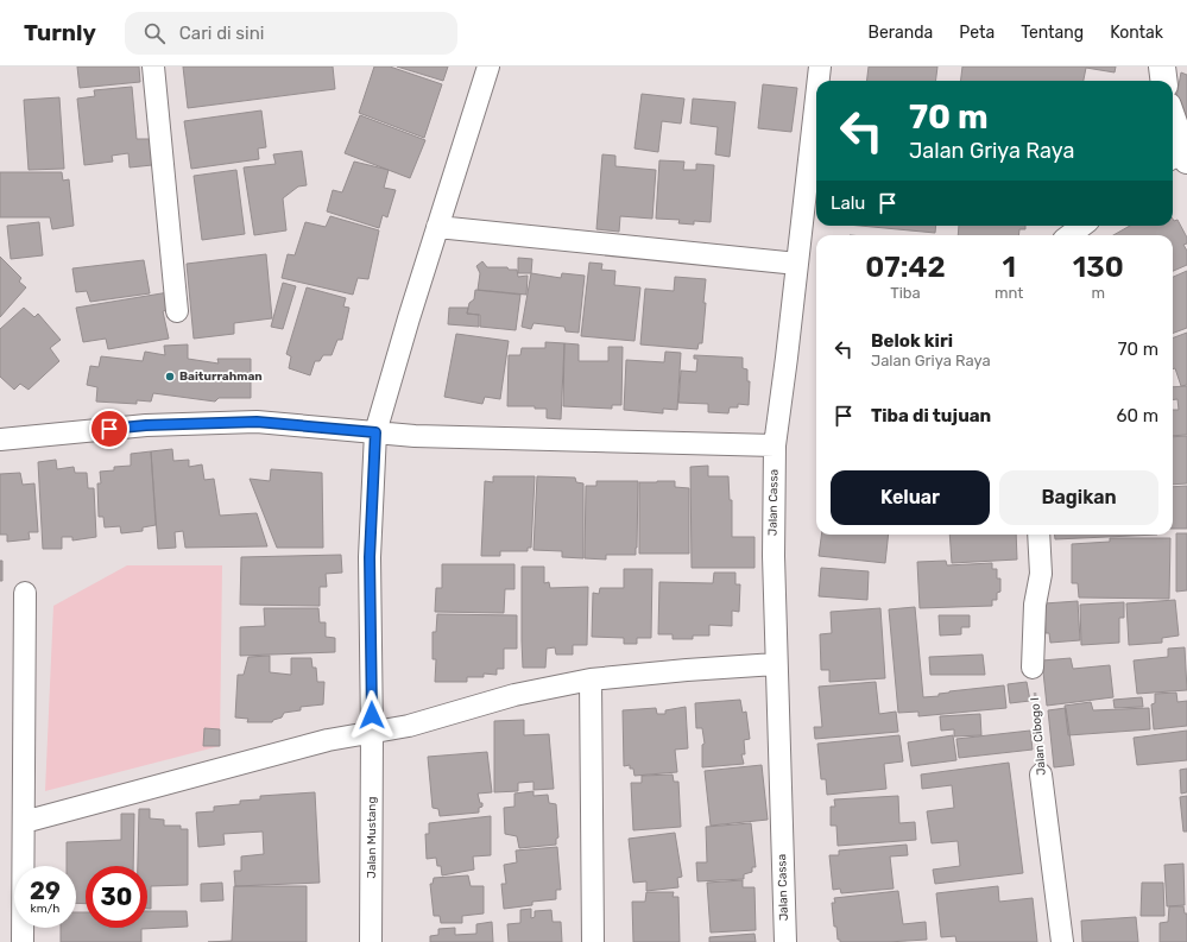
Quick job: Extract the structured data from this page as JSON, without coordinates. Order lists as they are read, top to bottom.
{
  "streets": {
    "street": ["Jalan Cassa", "Jalan Cibogo I", "Jalan Mustang"]
  },
  "places": ["Baiturrahman"],
  "page": {
    "header": "Turnly",
    "search": "Cari di sini",
    "nav": [
      "Beranda",
      "Peta",
      "Tentang",
      "Kontak"
    ],
    "turn": ["70 m", "Jalan Griya Raya"],
    "then": "Lalu",
    "eta": [
      "07:42",
      "Tiba",
      "1",
      "mnt",
      "130",
      "m"
    ],
    "list": [
      {
        "name": "Belok kiri",
        "note": "Jalan Griya Raya",
        "value": "70 m"
      },
      {
        "name": "Tiba di tujuan",
        "value": "60 m"
      }
    ],
    "buttons": ["Keluar", "Bagikan"],
    "speed": "29 km/h",
    "limit": "30"
  }
}
